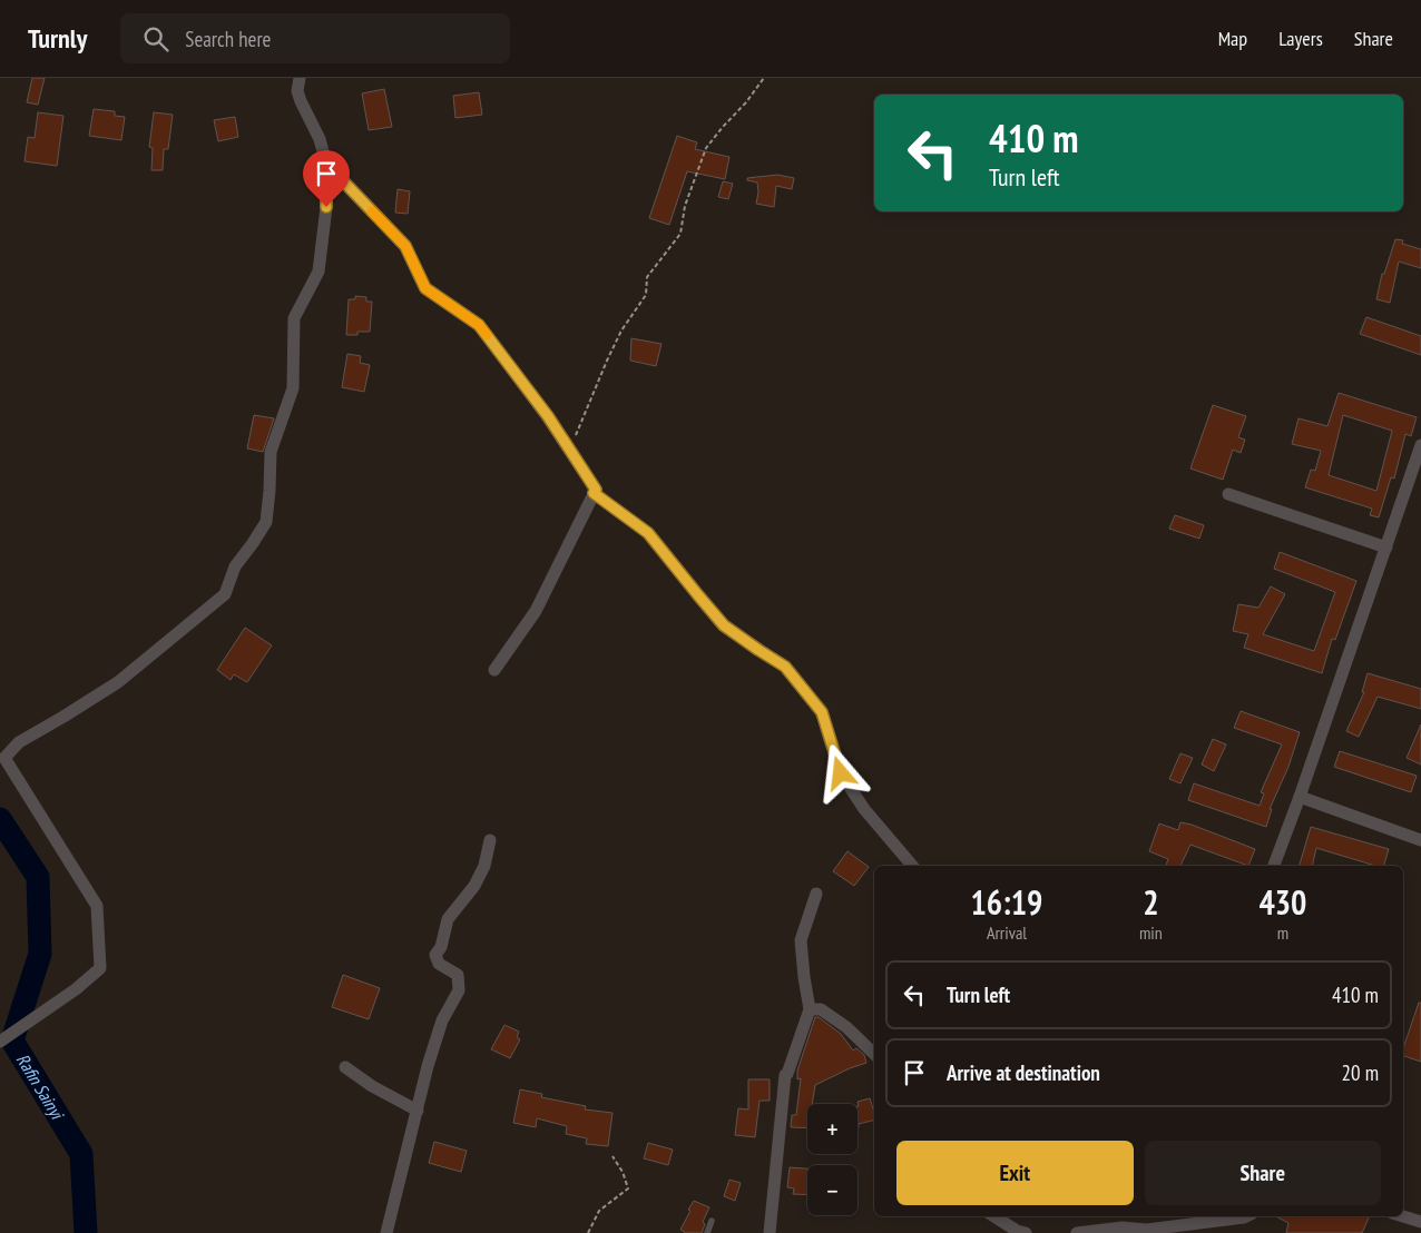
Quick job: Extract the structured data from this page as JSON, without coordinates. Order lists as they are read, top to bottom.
{
  "water": ["Rafin Sainyi"],
  "page": {
    "header": "Turnly",
    "search": "Search here",
    "nav": ["Map", "Layers", "Share"],
    "turn": ["410 m", "Turn left"],
    "eta": [
      "16:19",
      "Arrival",
      "2",
      "min",
      "430",
      "m"
    ],
    "list": [
      {
        "name": "Turn left",
        "value": "410 m"
      },
      {
        "name": "Arrive at destination",
        "value": "20 m"
      }
    ],
    "map_buttons": ["+", "−"],
    "buttons": ["Exit", "Share"]
  }
}
